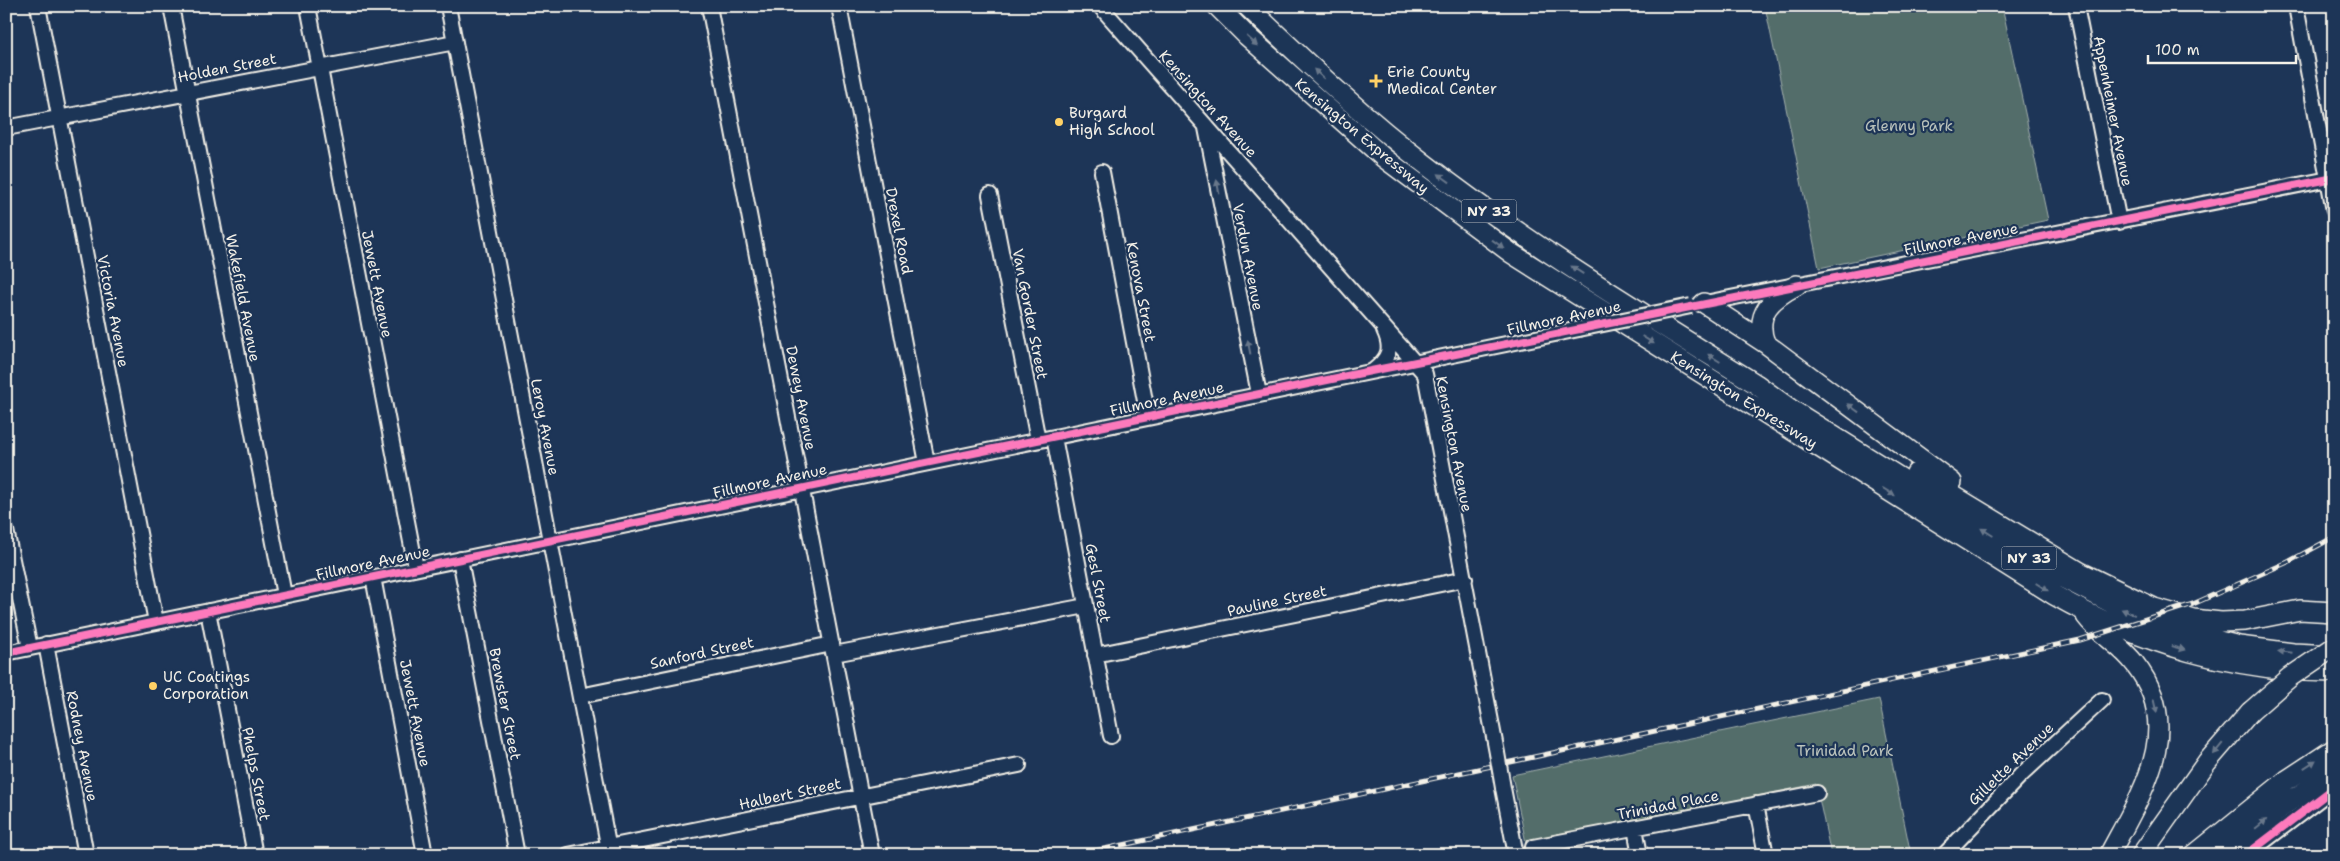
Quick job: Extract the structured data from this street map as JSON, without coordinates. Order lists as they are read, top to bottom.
{
  "streets": {
    "highway": ["Kensington Expressway", "NY 33"],
    "street": [
      "Holden Street",
      "Kensington Avenue",
      "Appenheimer Avenue",
      "Drexel Road",
      "Fillmore Avenue",
      "Verdun Avenue",
      "Jewett Avenue",
      "Kenova Street",
      "Wakefield Avenue",
      "Victoria Avenue",
      "Van Gorder Street",
      "Dewey Avenue",
      "Leroy Avenue",
      "Gesl Street",
      "Pauline Street",
      "Sanford Street",
      "Brewster Street",
      "Rodney Avenue",
      "Gillette Avenue",
      "Phelps Street",
      "Halbert Street",
      "Trinidad Place"
    ]
  },
  "crossings": [
    ["Holden Street", "Jewett Avenue"],
    ["Holden Street", "Wakefield Avenue"],
    ["Holden Street", "Victoria Avenue"],
    ["Holden Street", "Leroy Avenue"],
    ["Kensington Avenue", "Fillmore Avenue"],
    ["Kensington Avenue", "Verdun Avenue"],
    ["Kensington Avenue", "Pauline Street"],
    ["Appenheimer Avenue", "Fillmore Avenue"],
    ["Drexel Road", "Fillmore Avenue"],
    ["Fillmore Avenue", "Verdun Avenue"],
    ["Fillmore Avenue", "Jewett Avenue"],
    ["Fillmore Avenue", "Kenova Street"],
    ["Fillmore Avenue", "Wakefield Avenue"],
    ["Fillmore Avenue", "Victoria Avenue"],
    ["Fillmore Avenue", "Van Gorder Street"],
    ["Fillmore Avenue", "Dewey Avenue"],
    ["Fillmore Avenue", "Leroy Avenue"],
    ["Fillmore Avenue", "Gesl Street"],
    ["Fillmore Avenue", "Brewster Street"],
    ["Fillmore Avenue", "Rodney Avenue"],
    ["Fillmore Avenue", "Phelps Street"],
    ["Dewey Avenue", "Sanford Street"],
    ["Dewey Avenue", "Halbert Street"],
    ["Leroy Avenue", "Sanford Street"],
    ["Leroy Avenue", "Halbert Street"],
    ["Gesl Street", "Pauline Street"],
    ["Gesl Street", "Sanford Street"]
  ],
  "one_way": ["Verdun Avenue"],
  "parks": ["Glenny Park", "Trinidad Park"],
  "places": {
    "health": ["Erie County Medical Center"],
    "other": ["Burgard High School", "UC Coatings Corporation"]
  },
  "scale_bar": "100 m"
}
